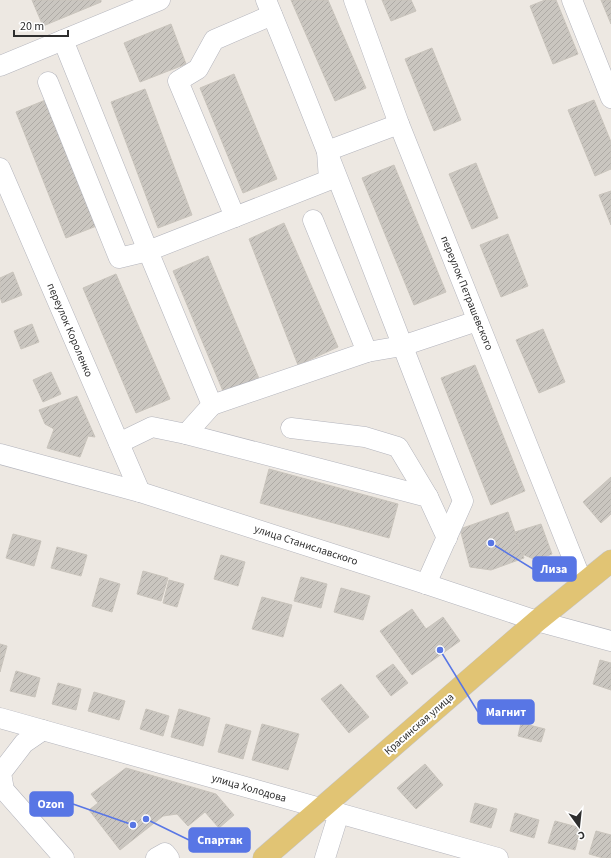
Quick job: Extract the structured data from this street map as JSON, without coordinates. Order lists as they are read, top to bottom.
{
  "streets": {
    "main road": ["Красинская улица"],
    "street": [
      "переулок Петрашевского",
      "переулок Короленко",
      "улица Станиславского",
      "улица Холодова"
    ]
  },
  "crossings": [
    ["переулок Петрашевского", "Красинская улица"],
    ["переулок Короленко", "улица Станиславского"],
    ["улица Станиславского", "Красинская улица"],
    ["Красинская улица", "улица Холодова"]
  ],
  "places": [
    "Лиза",
    "Магнит",
    "Спартак",
    "Ozon"
  ],
  "scale_bar": "20 m",
  "north": "bottom"
}
